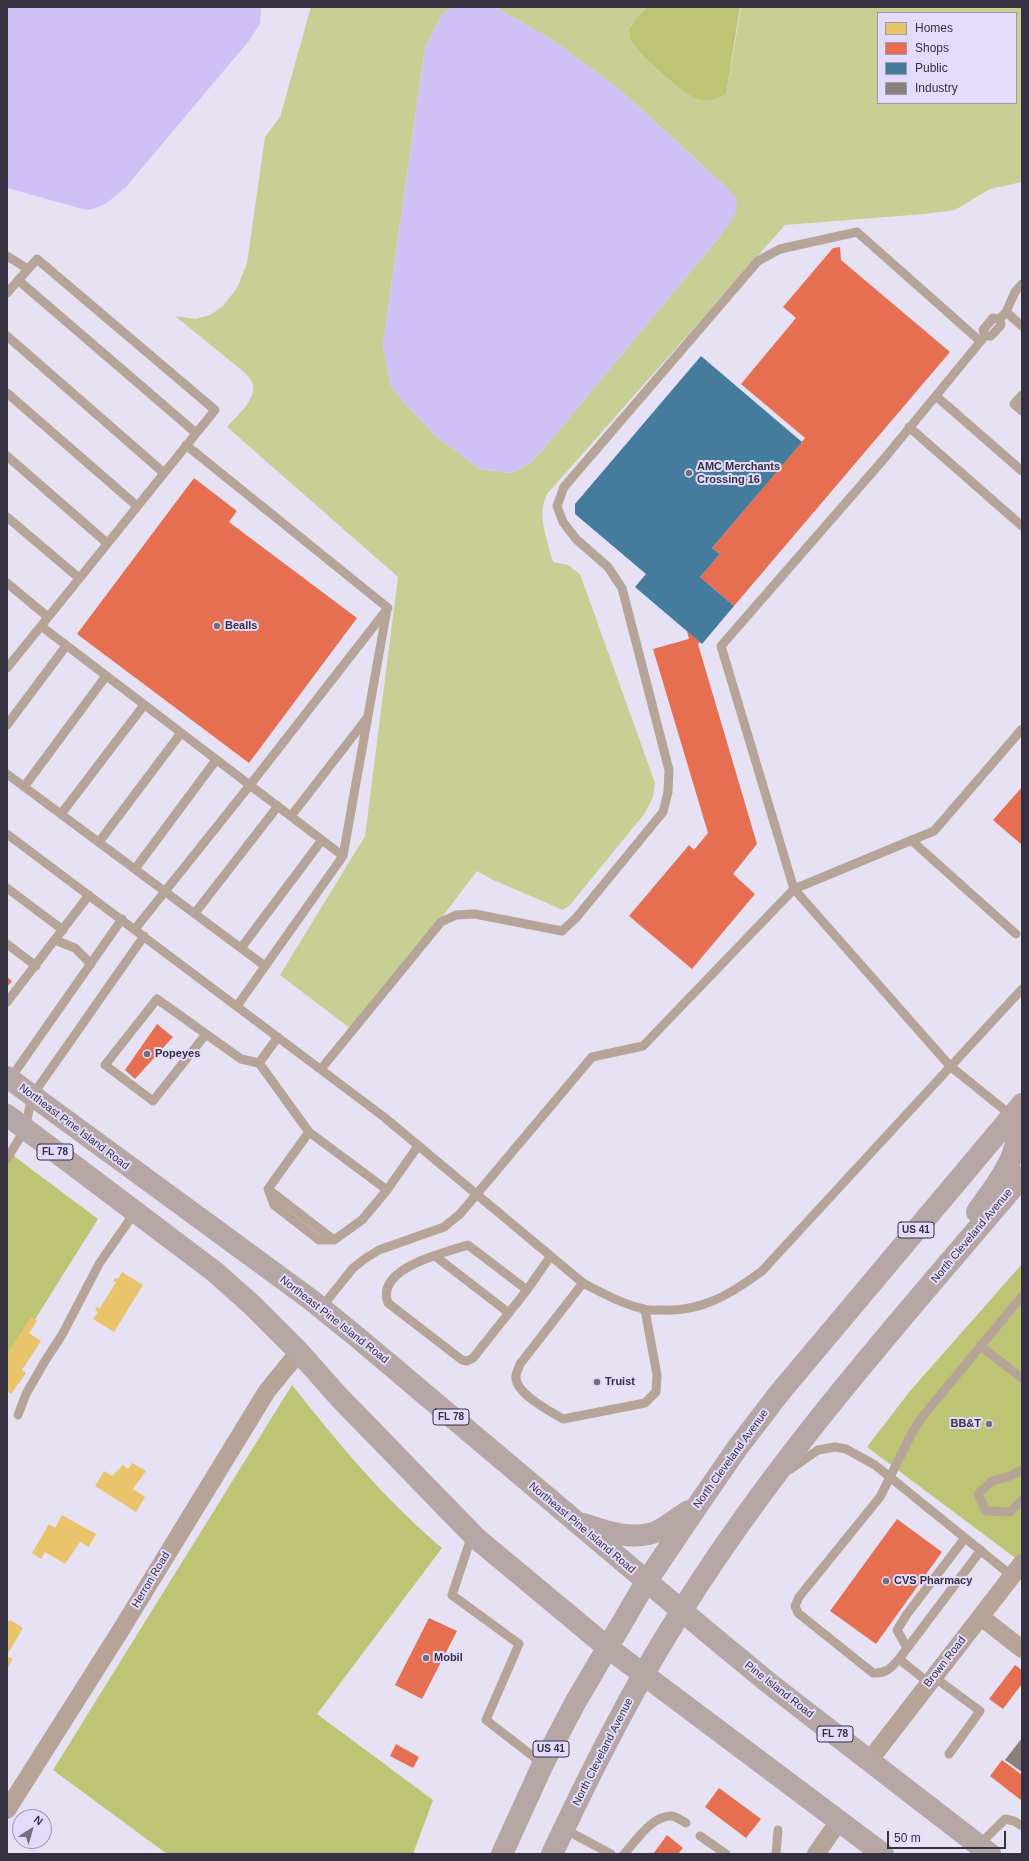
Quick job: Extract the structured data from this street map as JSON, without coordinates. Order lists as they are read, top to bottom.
{
  "streets": {
    "main road": [
      "Northeast Pine Island Road",
      "FL 78",
      "US 41",
      "North Cleveland Avenue",
      "Pine Island Road"
    ],
    "street": ["Herron Road", "Brown Road"]
  },
  "crossings": [
    ["Northeast Pine Island Road", "North Cleveland Avenue"],
    ["Northeast Pine Island Road", "Pine Island Road"],
    ["FL 78", "North Cleveland Avenue"],
    ["FL 78", "Herron Road"],
    ["North Cleveland Avenue", "Pine Island Road"],
    ["Brown Road", "Pine Island Road"]
  ],
  "places": [
    "AMC Merchants Crossing 16",
    "Bealls",
    "Popeyes",
    "Truist",
    "BB&T",
    "CVS Pharmacy",
    "Mobil"
  ],
  "legend": [
    "Homes",
    "Shops",
    "Public",
    "Industry"
  ],
  "scale_bar": "50 m",
  "north": "top right"
}
